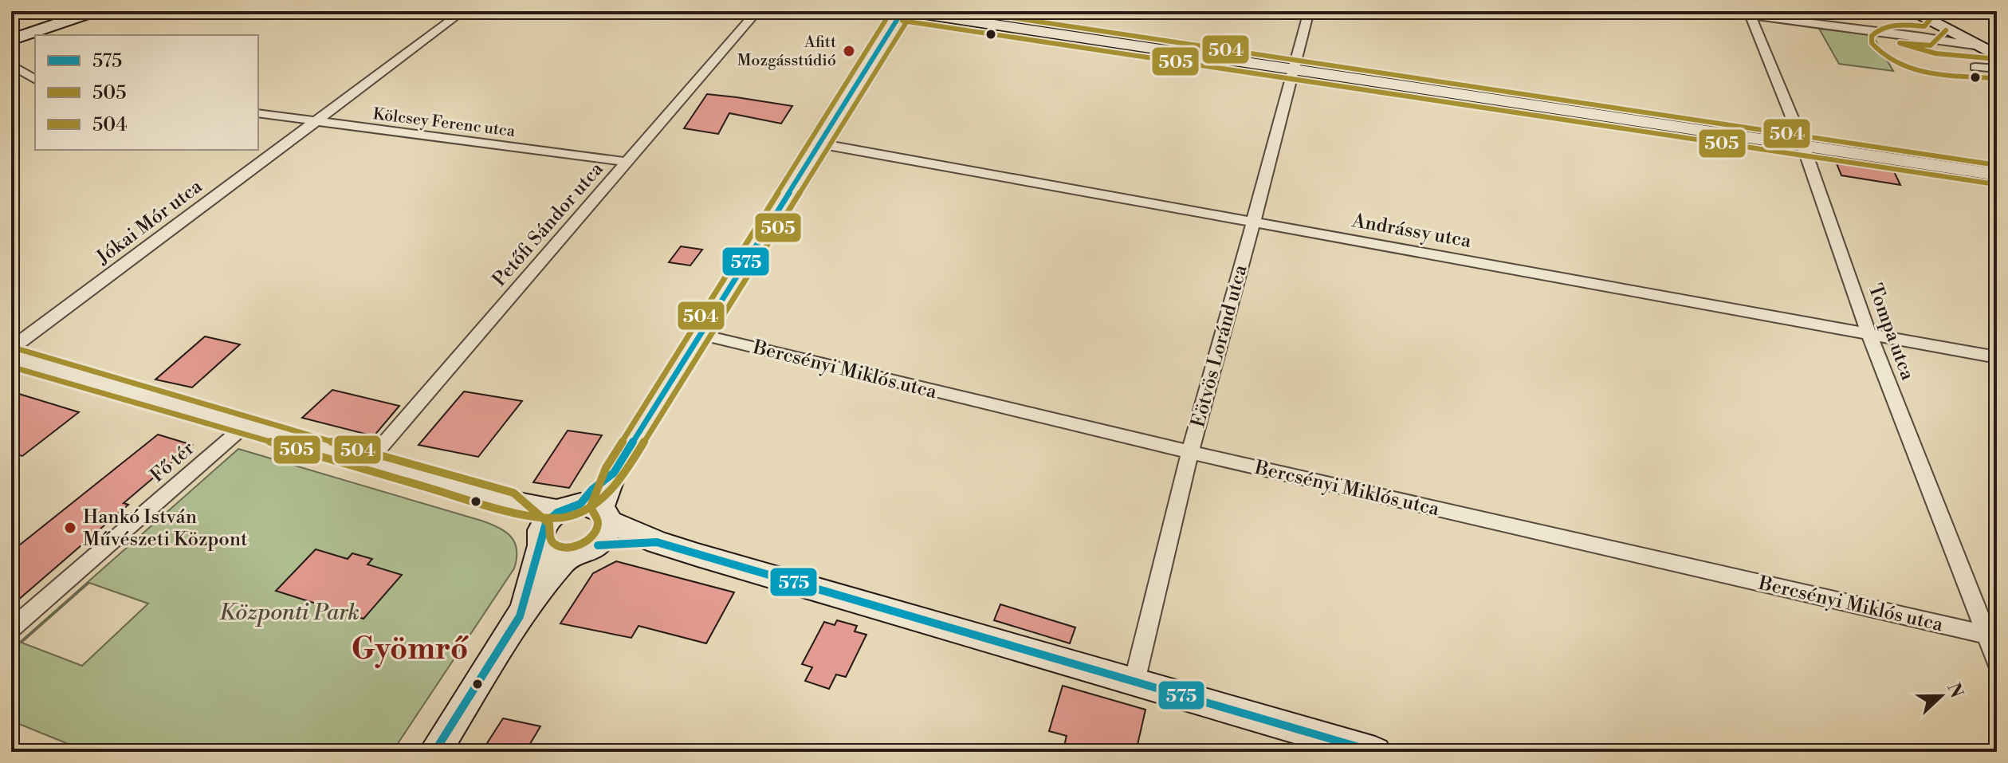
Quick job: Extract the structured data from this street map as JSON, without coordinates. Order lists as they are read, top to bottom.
{
  "streets": {
    "street": [
      "Kölcsey Ferenc utca",
      "Jókai Mór utca",
      "Petőfi Sándor utca",
      "Andrássy utca",
      "Tompa utca",
      "Eötvös Loránd utca",
      "Bercsényi Miklós utca",
      "Fő tér"
    ]
  },
  "crossings": [
    ["Kölcsey Ferenc utca", "Jókai Mór utca"],
    ["Kölcsey Ferenc utca", "Petőfi Sándor utca"],
    ["Andrássy utca", "Tompa utca"],
    ["Andrássy utca", "Eötvös Loránd utca"],
    ["Tompa utca", "Bercsényi Miklós utca"],
    ["Eötvös Loránd utca", "Bercsényi Miklós utca"]
  ],
  "districts": ["Gyömrő"],
  "parks": ["Központi Park"],
  "places": ["Afitt Mozgásstúdió", "Hankó István Művészeti Központ"],
  "lines": ["transit line 575", "transit line 504", "transit line 505"],
  "legend": ["575", "505", "504"],
  "north": "right"
}
